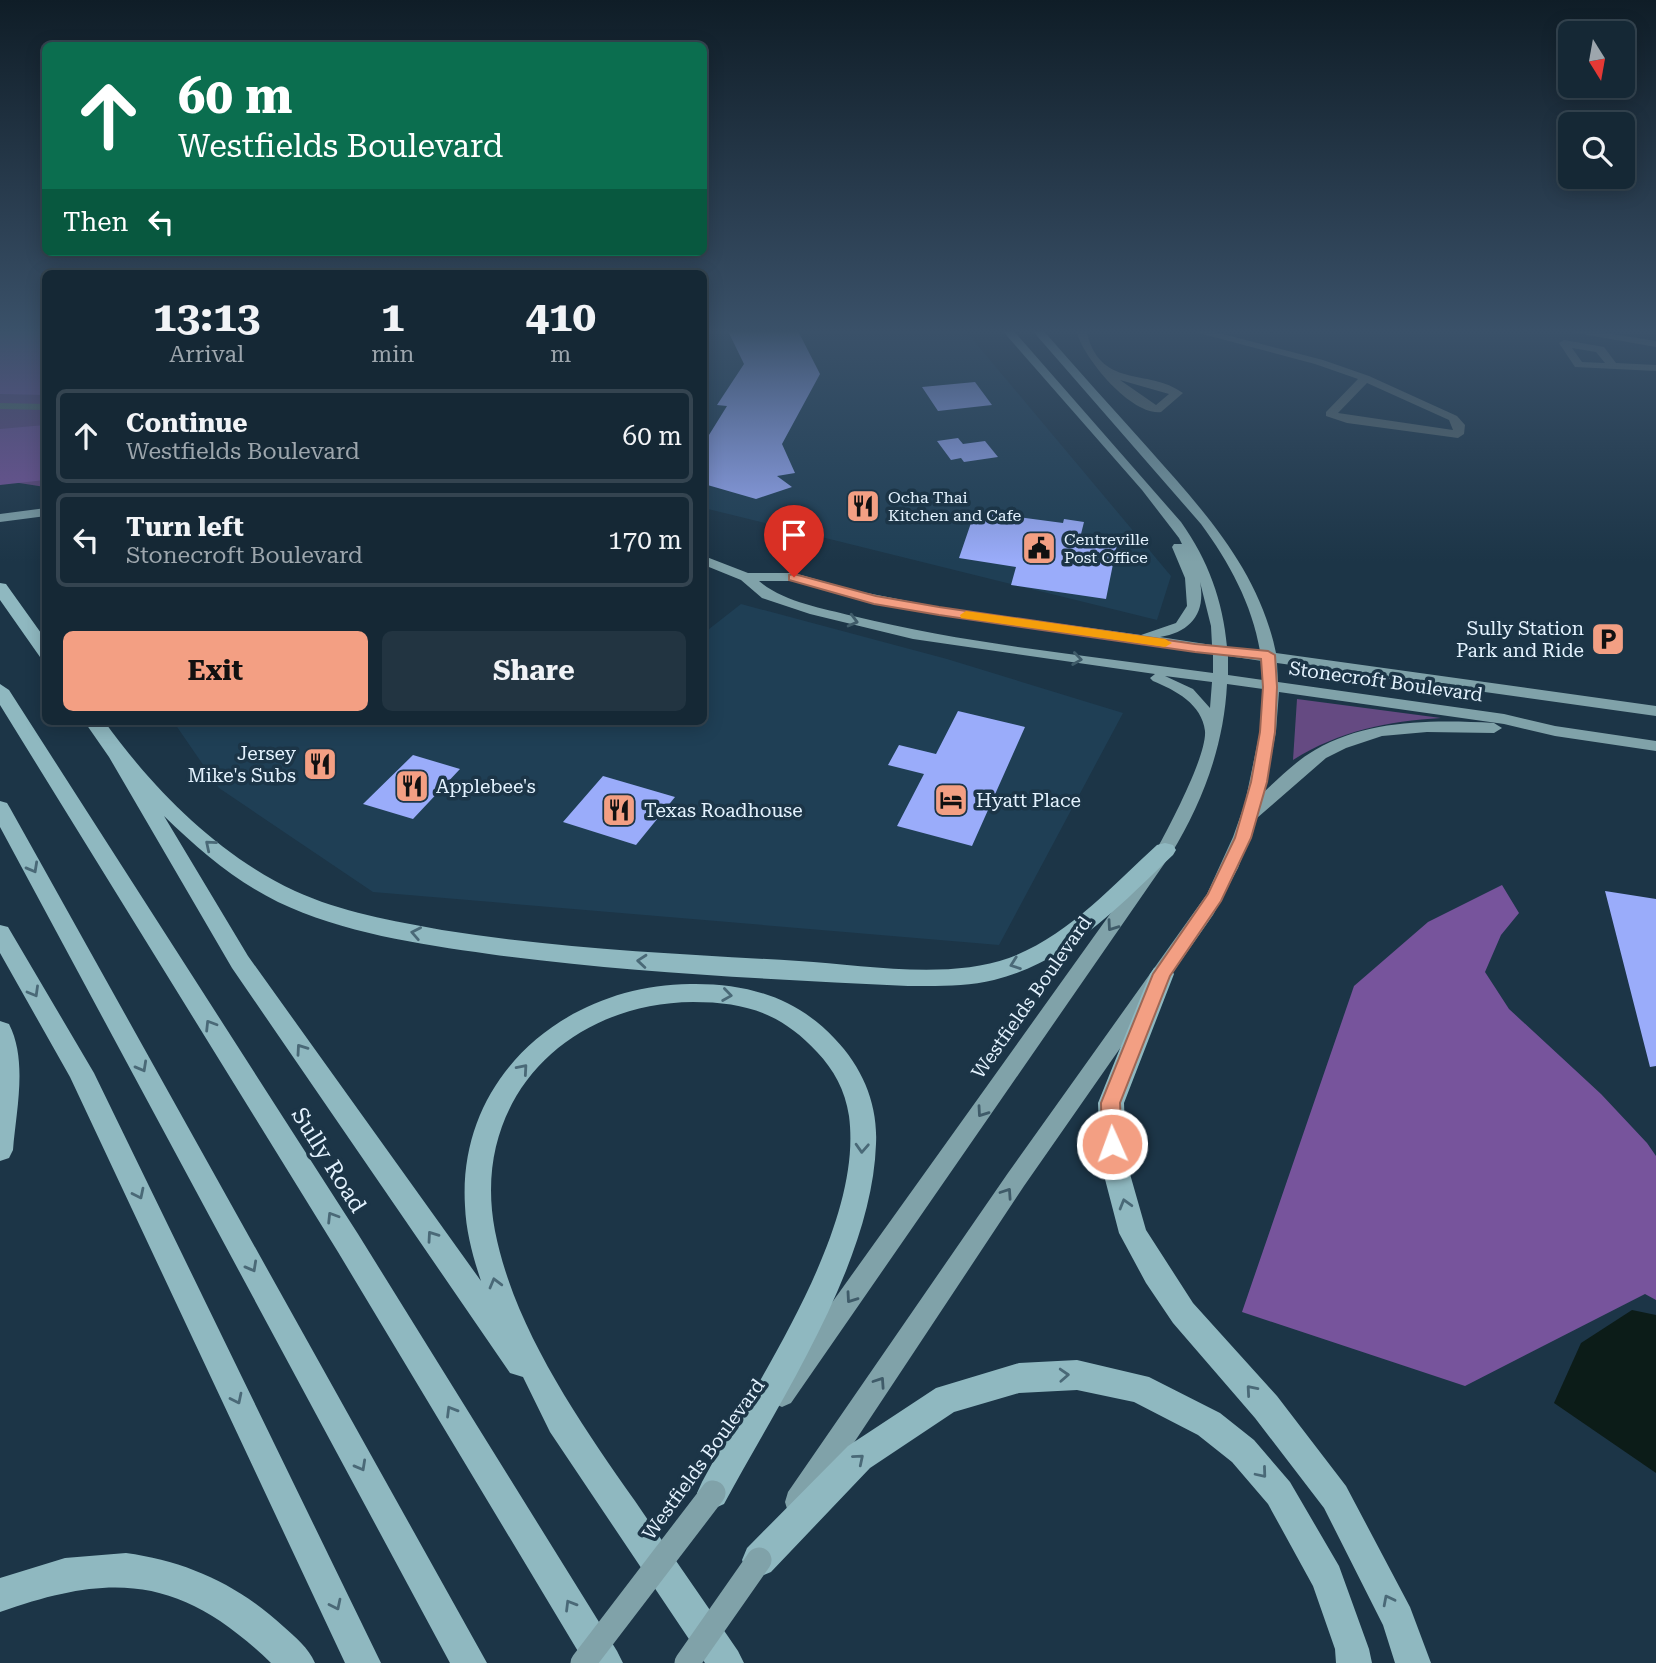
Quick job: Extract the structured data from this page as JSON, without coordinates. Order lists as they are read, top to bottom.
{
  "streets": {
    "highway": ["Sully Road"],
    "main road": ["Stonecroft Boulevard", "Westfields Boulevard"]
  },
  "crossings": [
    ["Stonecroft Boulevard", "Westfields Boulevard"]
  ],
  "places": {
    "restaurant": [
      "Ocha Thai Kitchen and Cafe",
      "Jersey Mike's Subs",
      "Applebee's",
      "Texas Roadhouse"
    ],
    "public building": ["Centreville Post Office"],
    "parking": ["Sully Station Park and Ride"],
    "hotel": ["Hyatt Place"]
  },
  "north": "bottom",
  "page": {
    "turn": ["60 m", "Westfields Boulevard"],
    "then": "Then",
    "eta": [
      "13:13",
      "Arrival",
      "1",
      "min",
      "410",
      "m"
    ],
    "list": [
      {
        "name": "Continue",
        "note": "Westfields Boulevard",
        "value": "60 m"
      },
      {
        "name": "Turn left",
        "note": "Stonecroft Boulevard",
        "value": "170 m"
      }
    ],
    "buttons": ["Exit", "Share"]
  }
}
